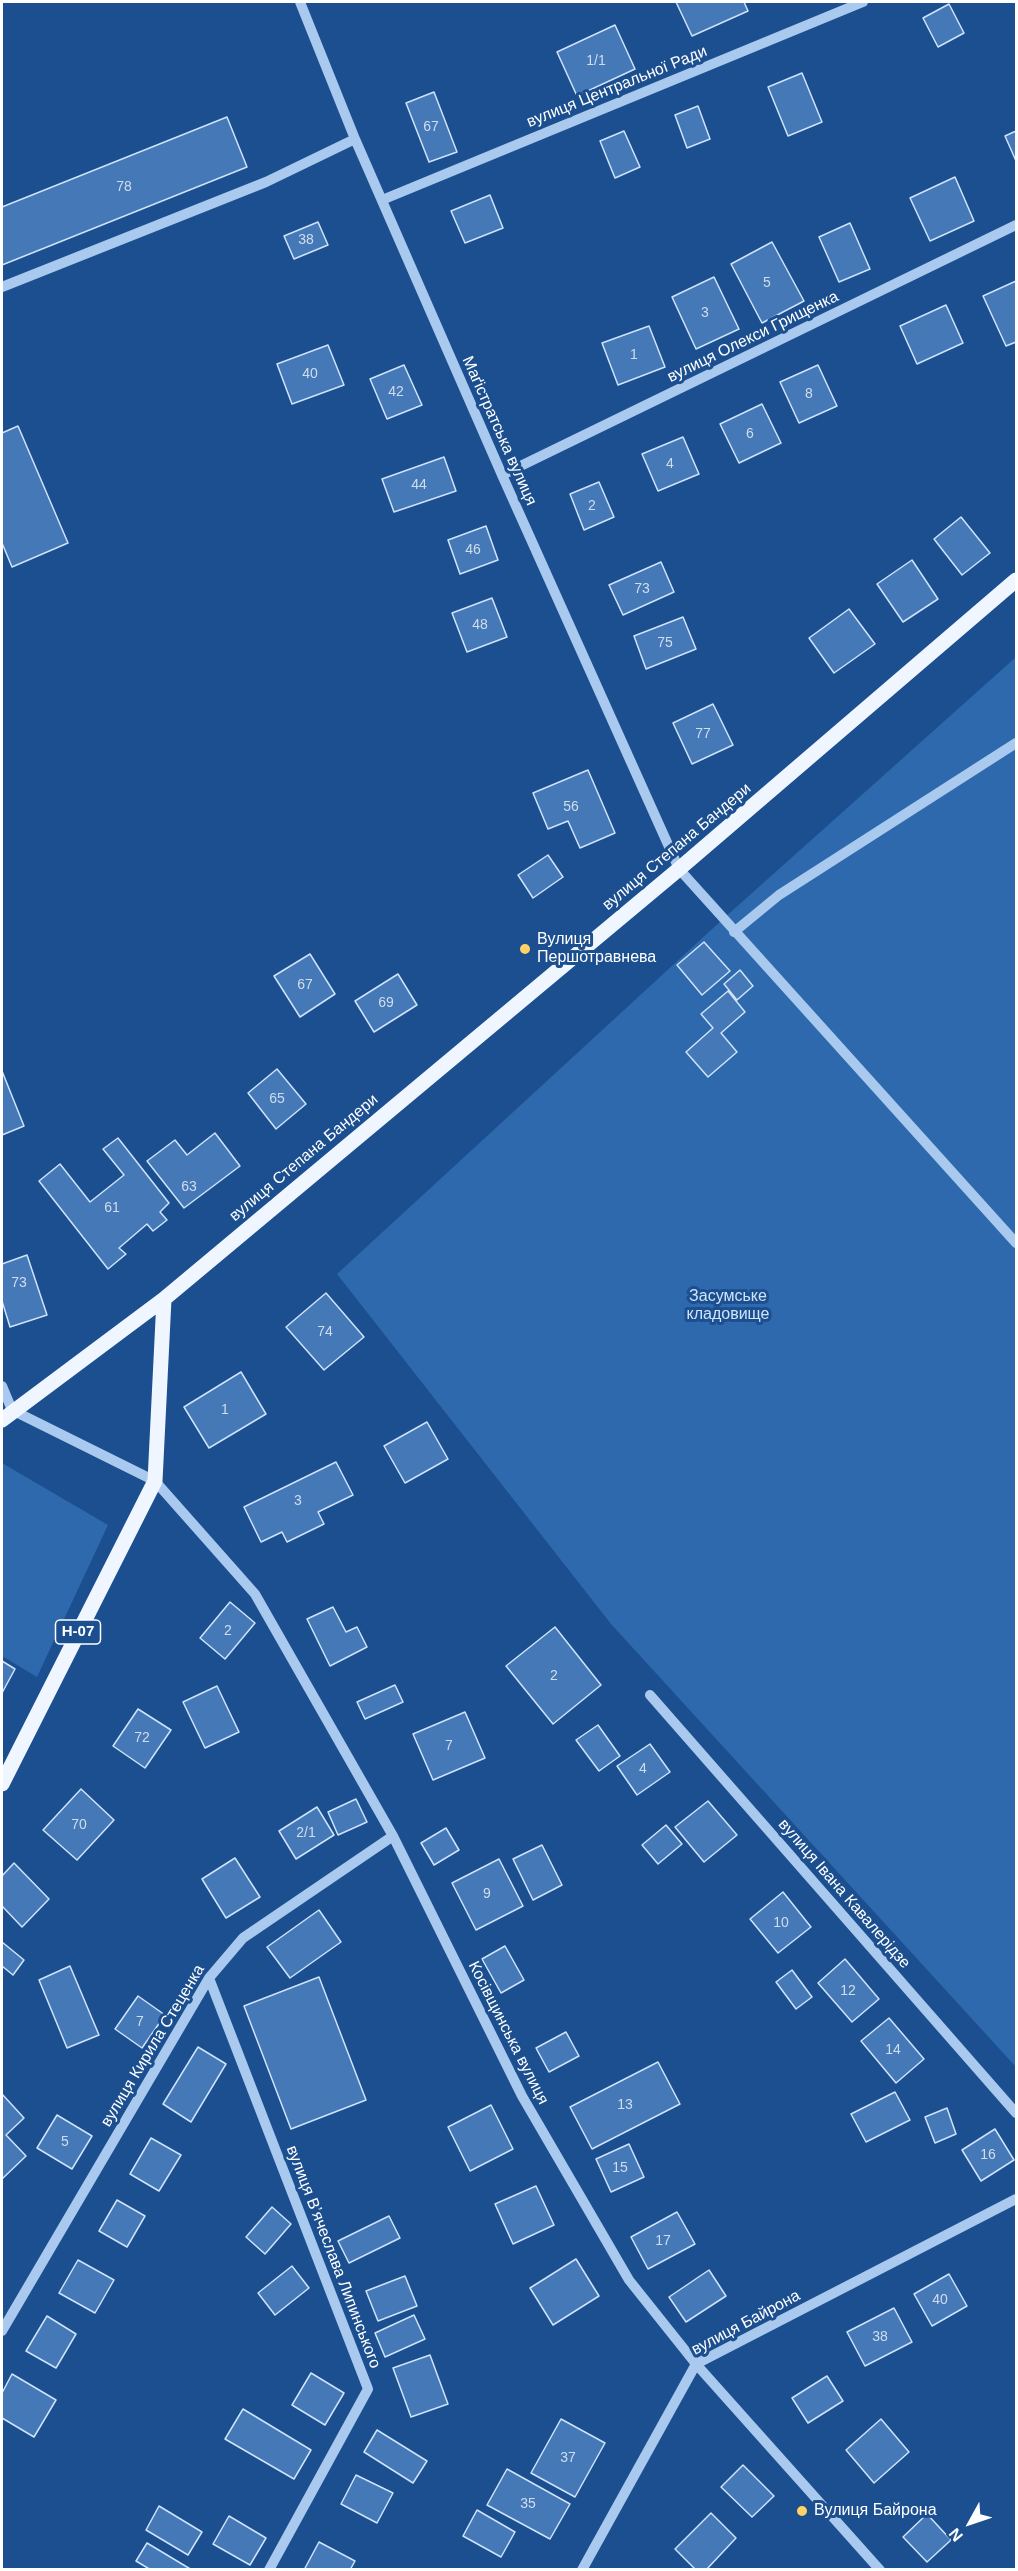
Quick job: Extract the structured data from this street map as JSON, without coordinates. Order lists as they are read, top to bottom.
{
  "streets": {
    "main road": ["вулиця Степана Бандери", "Н-07"],
    "street": [
      "вулиця Центральної Ради",
      "вулиця Олекси Грищенка",
      "Маґістратська вулиця",
      "вулиця Івана Кавалерідзе",
      "Косівщинська вулиця",
      "вулиця Кирила Стеценка",
      "вулиця Вʼячеслава Липинського",
      "вулиця Байрона"
    ]
  },
  "crossings": [
    ["вулиця Центральної Ради", "Маґістратська вулиця"],
    ["вулиця Олекси Грищенка", "Маґістратська вулиця"],
    ["Маґістратська вулиця", "вулиця Степана Бандери"],
    ["вулиця Степана Бандери", "Н-07"],
    ["Н-07", "Косівщинська вулиця"],
    ["Косівщинська вулиця", "вулиця Кирила Стеценка"],
    ["Косівщинська вулиця", "вулиця Байрона"],
    ["вулиця Кирила Стеценка", "вулиця Вʼячеслава Липинського"]
  ],
  "parks": ["Засумське кладовище"],
  "places": ["Вулиця Першотравнева", "Вулиця Байрона"],
  "house_numbers": [
    "1/1",
    "67",
    "78",
    "38",
    "5",
    "3",
    "1",
    "40",
    "42",
    "8",
    "6",
    "4",
    "44",
    "2",
    "46",
    "73",
    "48",
    "75",
    "77",
    "56",
    "67",
    "69",
    "65",
    "63",
    "61",
    "73",
    "74",
    "1",
    "3",
    "2",
    "2",
    "72",
    "7",
    "4",
    "70",
    "2/1",
    "9",
    "10",
    "12",
    "7",
    "14",
    "13",
    "5",
    "16",
    "15",
    "17",
    "40",
    "38",
    "37",
    "35"
  ],
  "north": "bottom left"
}
